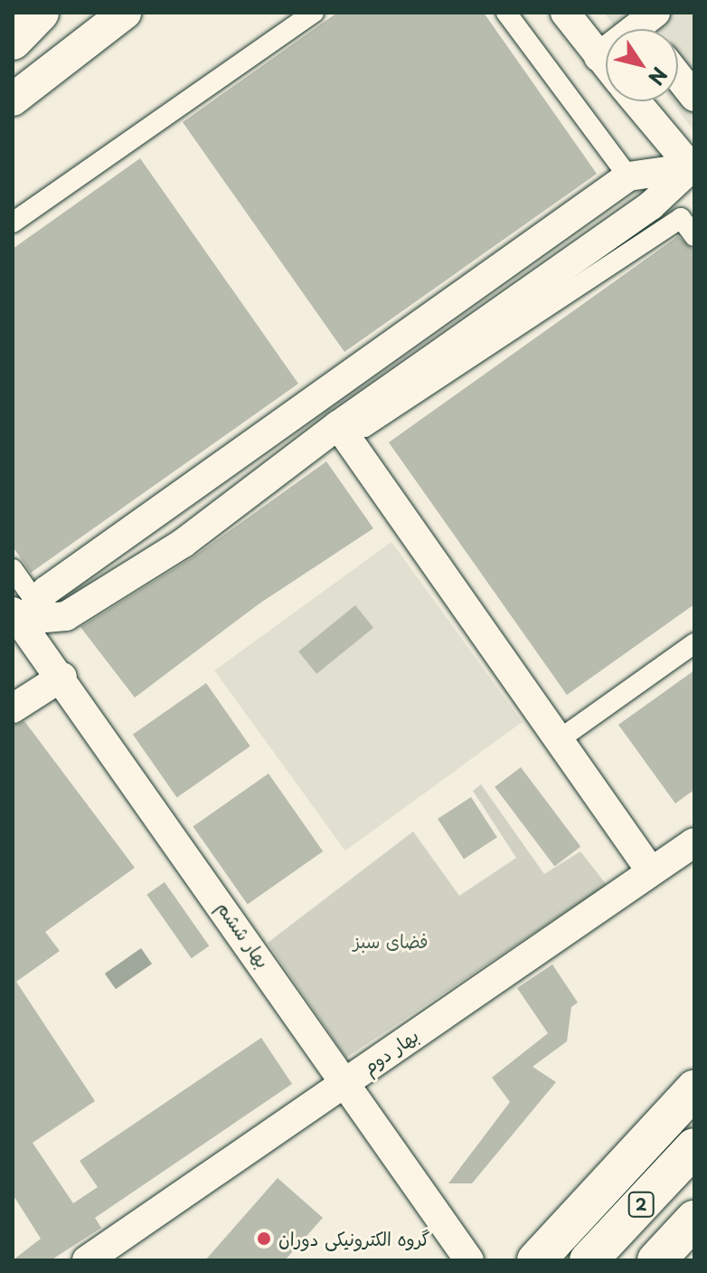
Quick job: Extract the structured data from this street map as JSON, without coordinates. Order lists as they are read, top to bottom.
{
  "streets": {
    "highway": ["2"],
    "street": ["بهار ششم", "بهار دوم"]
  },
  "crossings": [
    ["بهار ششم", "بهار دوم"]
  ],
  "parks": ["فضای سبز"],
  "places": ["گروه الکترونیکی دوران"],
  "north": "bottom right"
}
